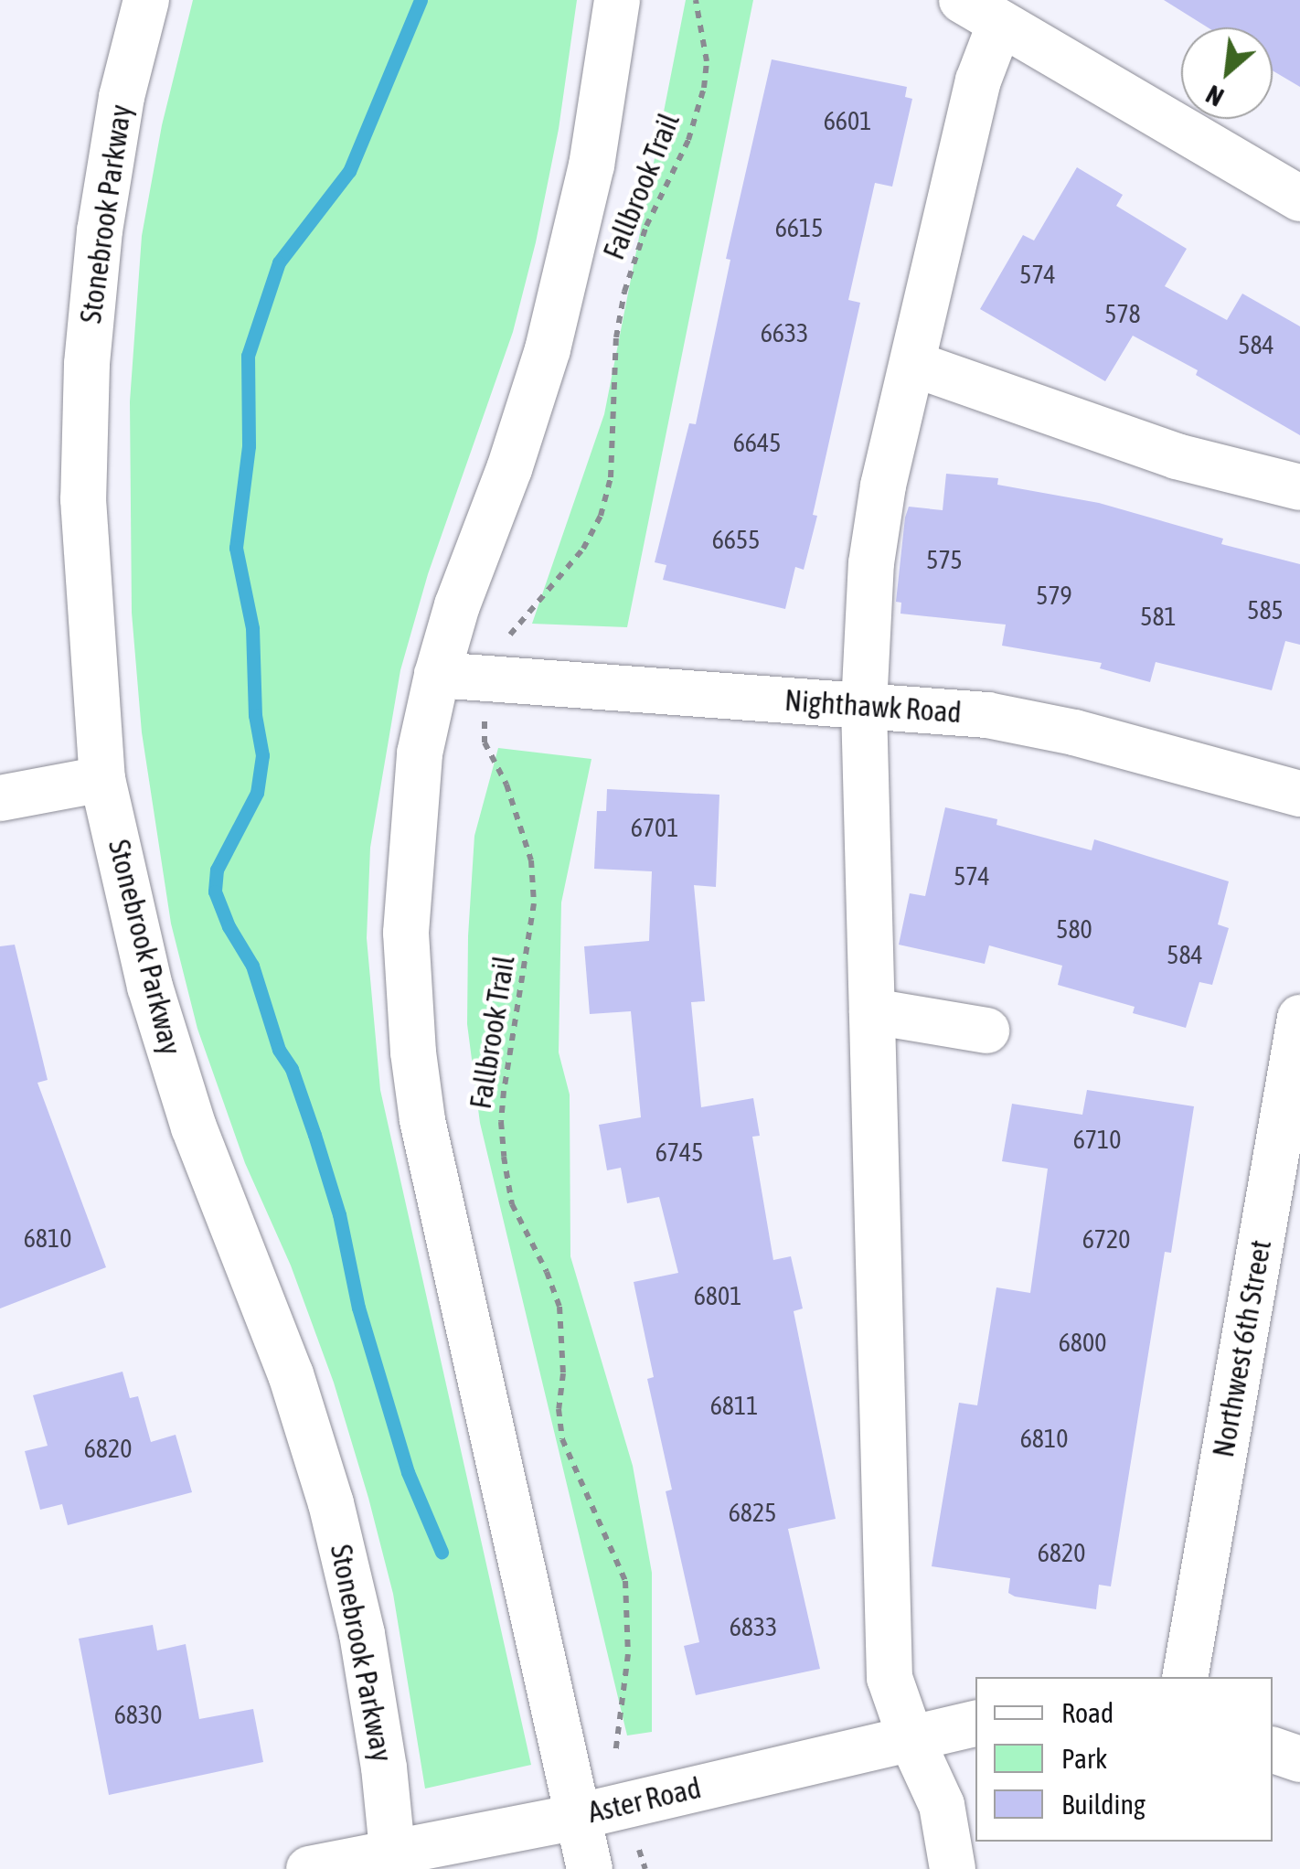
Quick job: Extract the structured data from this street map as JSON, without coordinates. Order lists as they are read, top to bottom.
{
  "streets": {
    "street": [
      "Stonebrook Parkway",
      "Nighthawk Road",
      "Northwest 6th Street",
      "Aster Road"
    ],
    "path": ["Fallbrook Trail"]
  },
  "crossings": [
    ["Stonebrook Parkway", "Aster Road"]
  ],
  "house_numbers": [
    "6601",
    "6615",
    "574",
    "578",
    "6633",
    "584",
    "6645",
    "6655",
    "575",
    "579",
    "585",
    "581",
    "6701",
    "574",
    "580",
    "584",
    "6710",
    "6745",
    "6810",
    "6720",
    "6801",
    "6800",
    "6811",
    "6810",
    "6820",
    "6825",
    "6820",
    "6833",
    "6830"
  ],
  "legend": ["Road", "Park", "Building"],
  "north": "bottom left"
}
